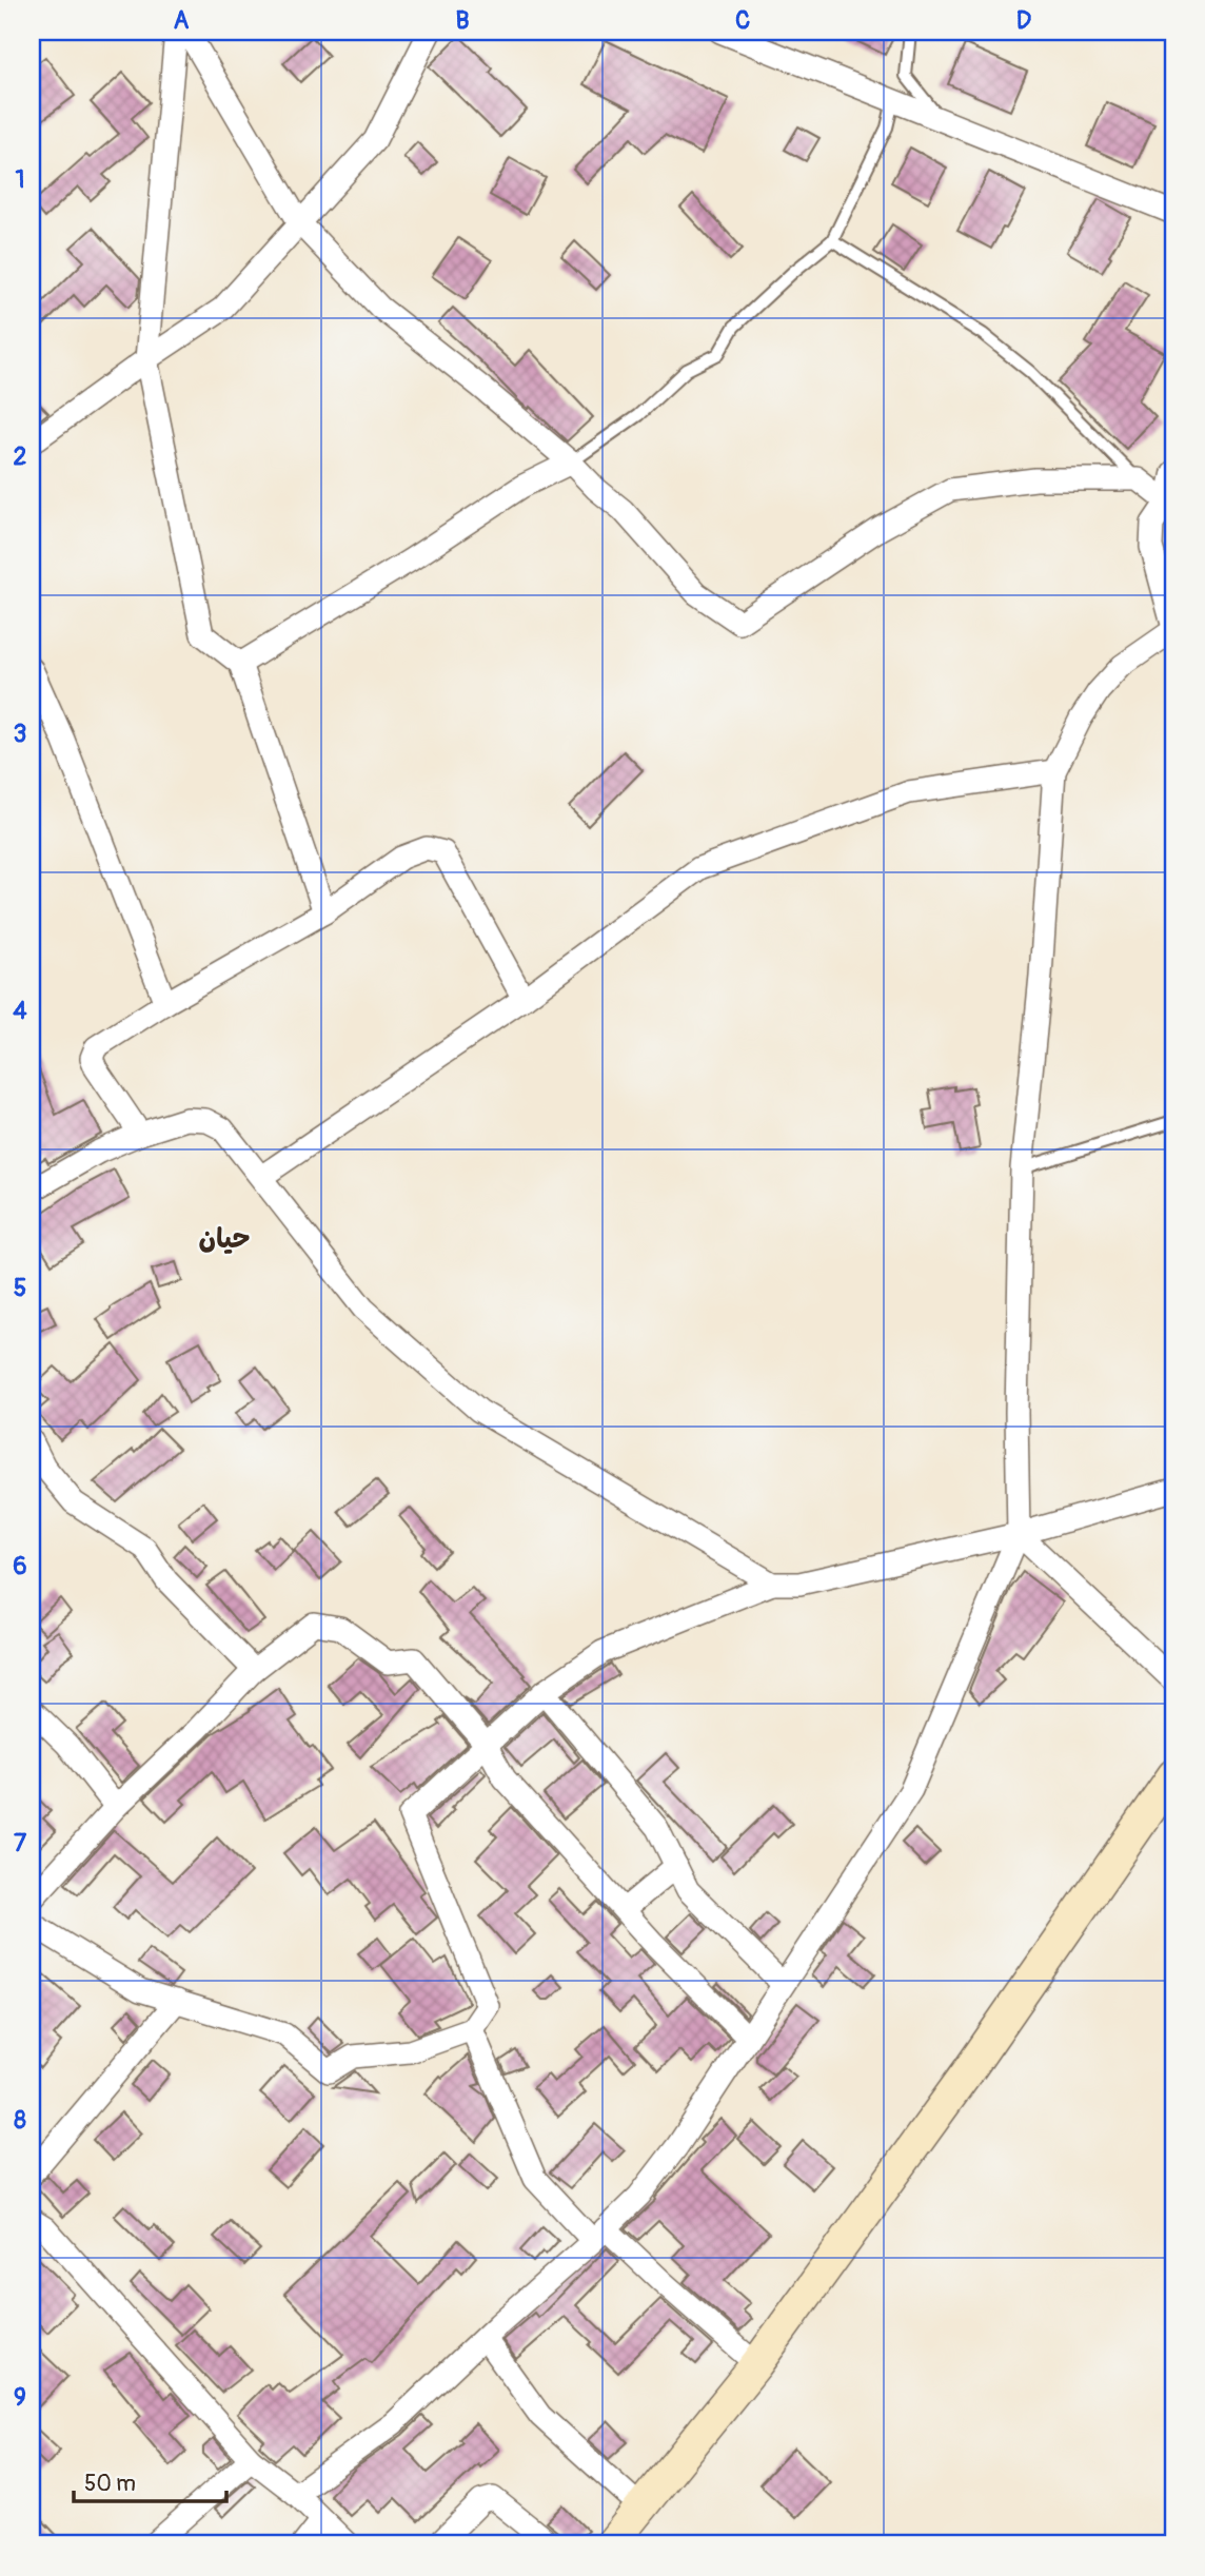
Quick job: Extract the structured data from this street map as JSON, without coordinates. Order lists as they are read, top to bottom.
{
  "districts": ["حيان"],
  "scale_bar": "50 m",
  "grid": {
    "columns": [
      "A",
      "B",
      "C",
      "D"
    ],
    "rows": [
      "1",
      "2",
      "3",
      "4",
      "5",
      "6",
      "7",
      "8",
      "9"
    ]
  }
}
